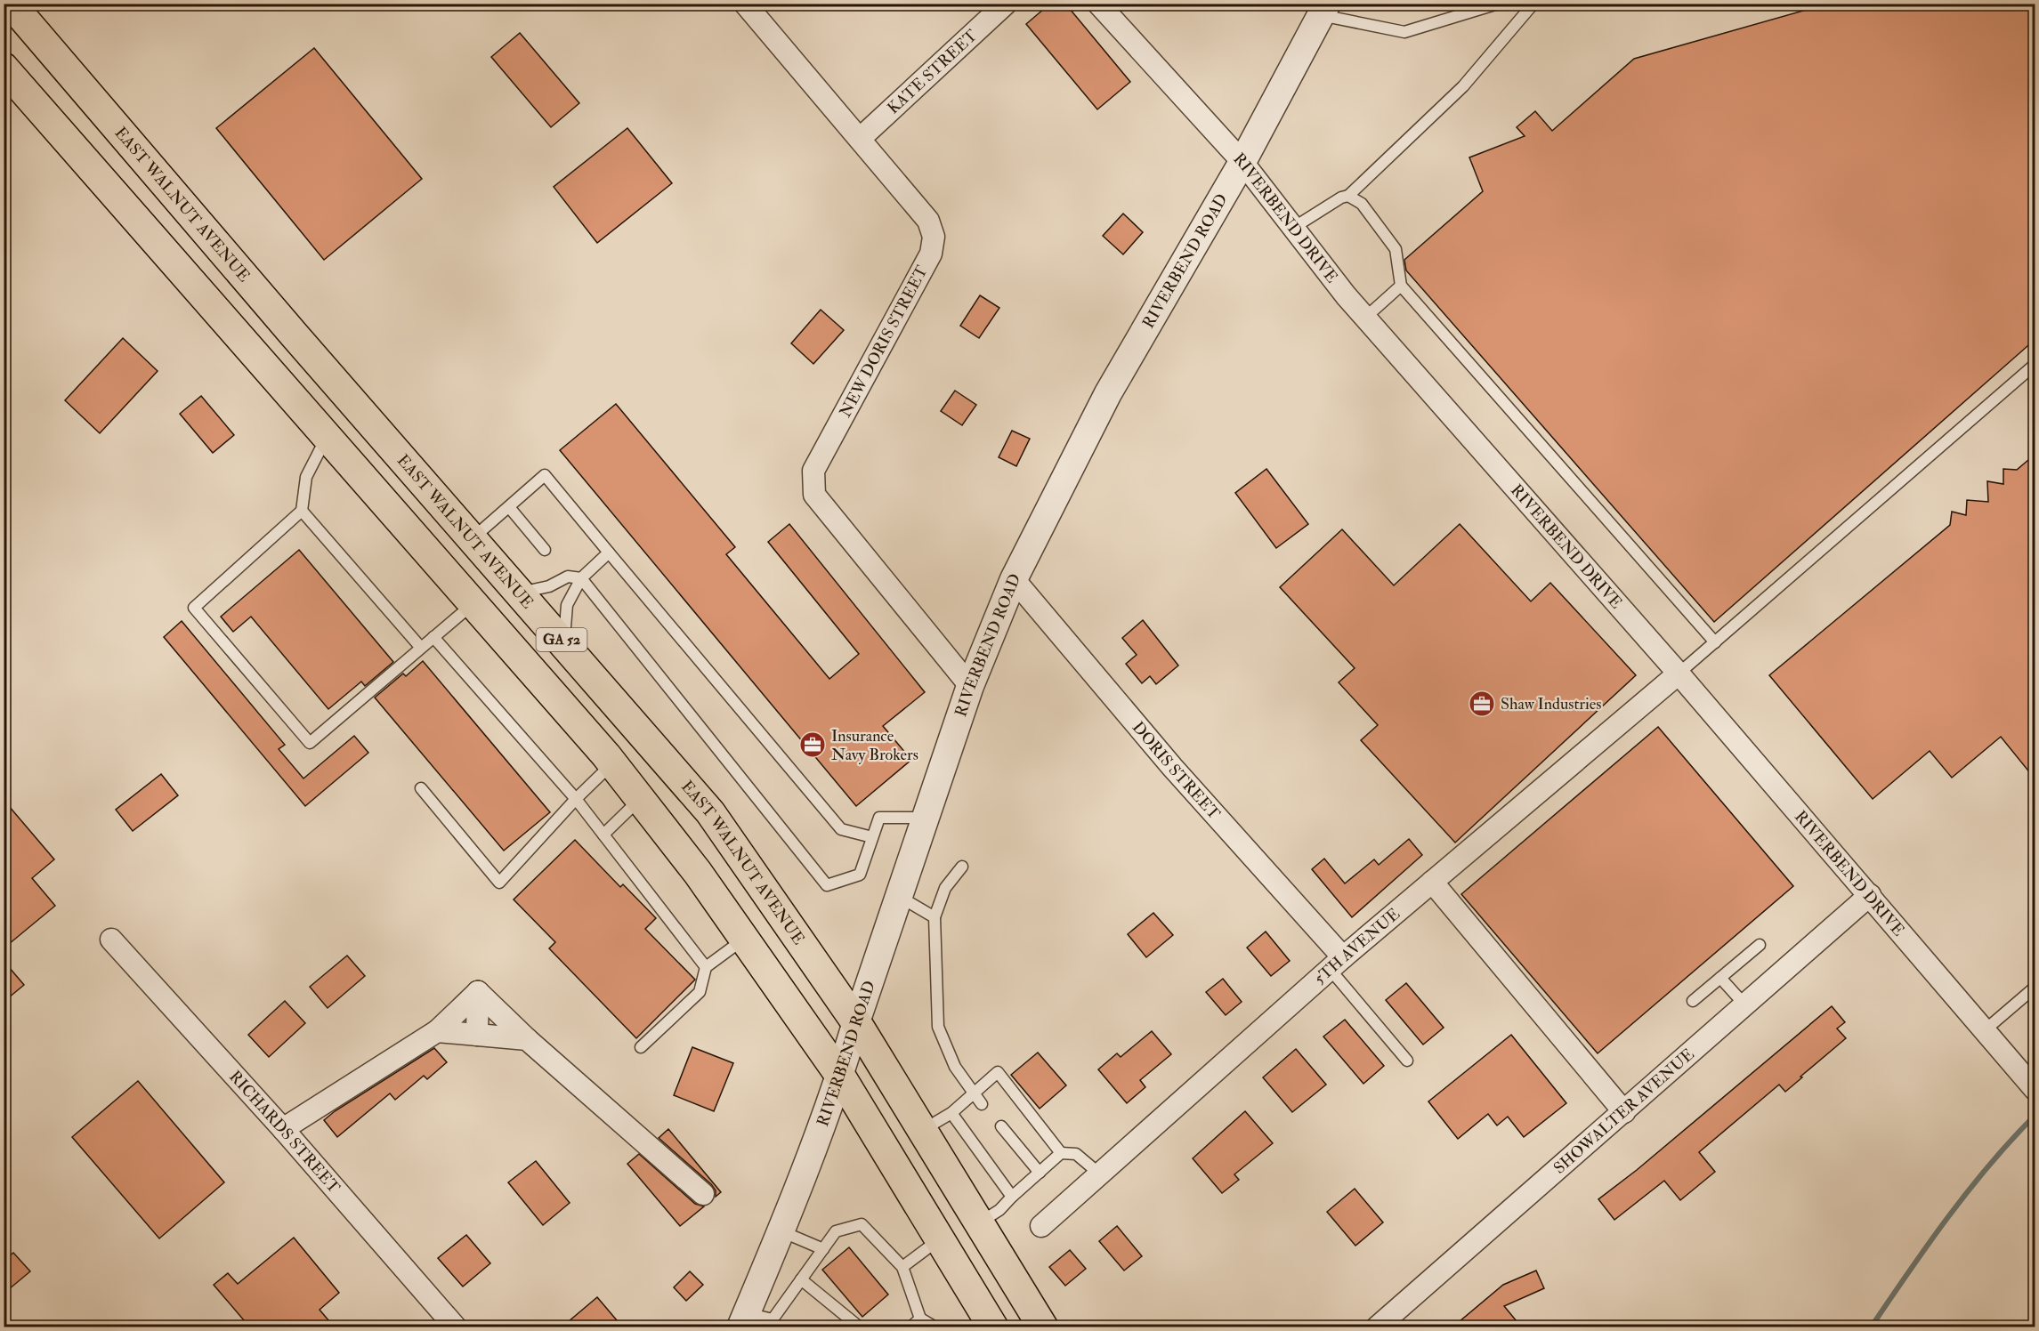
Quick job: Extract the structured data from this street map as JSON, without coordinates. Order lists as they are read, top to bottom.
{
  "streets": {
    "main road": ["EAST WALNUT AVENUE", "GA 52"],
    "street": [
      "KATE STREET",
      "RIVERBEND DRIVE",
      "RIVERBEND ROAD",
      "NEW DORIS STREET",
      "DORIS STREET",
      "5TH AVENUE",
      "SHOWALTER AVENUE",
      "RICHARDS STREET"
    ]
  },
  "crossings": [
    ["KATE STREET", "NEW DORIS STREET"],
    ["EAST WALNUT AVENUE", "RIVERBEND ROAD"],
    ["RIVERBEND DRIVE", "RIVERBEND ROAD"],
    ["RIVERBEND DRIVE", "5TH AVENUE"],
    ["RIVERBEND DRIVE", "SHOWALTER AVENUE"],
    ["RIVERBEND ROAD", "NEW DORIS STREET"],
    ["RIVERBEND ROAD", "GA 52"],
    ["RIVERBEND ROAD", "DORIS STREET"],
    ["DORIS STREET", "5TH AVENUE"]
  ],
  "places": {
    "office": ["Shaw Industries", "Insurance Navy Brokers"]
  }
}
